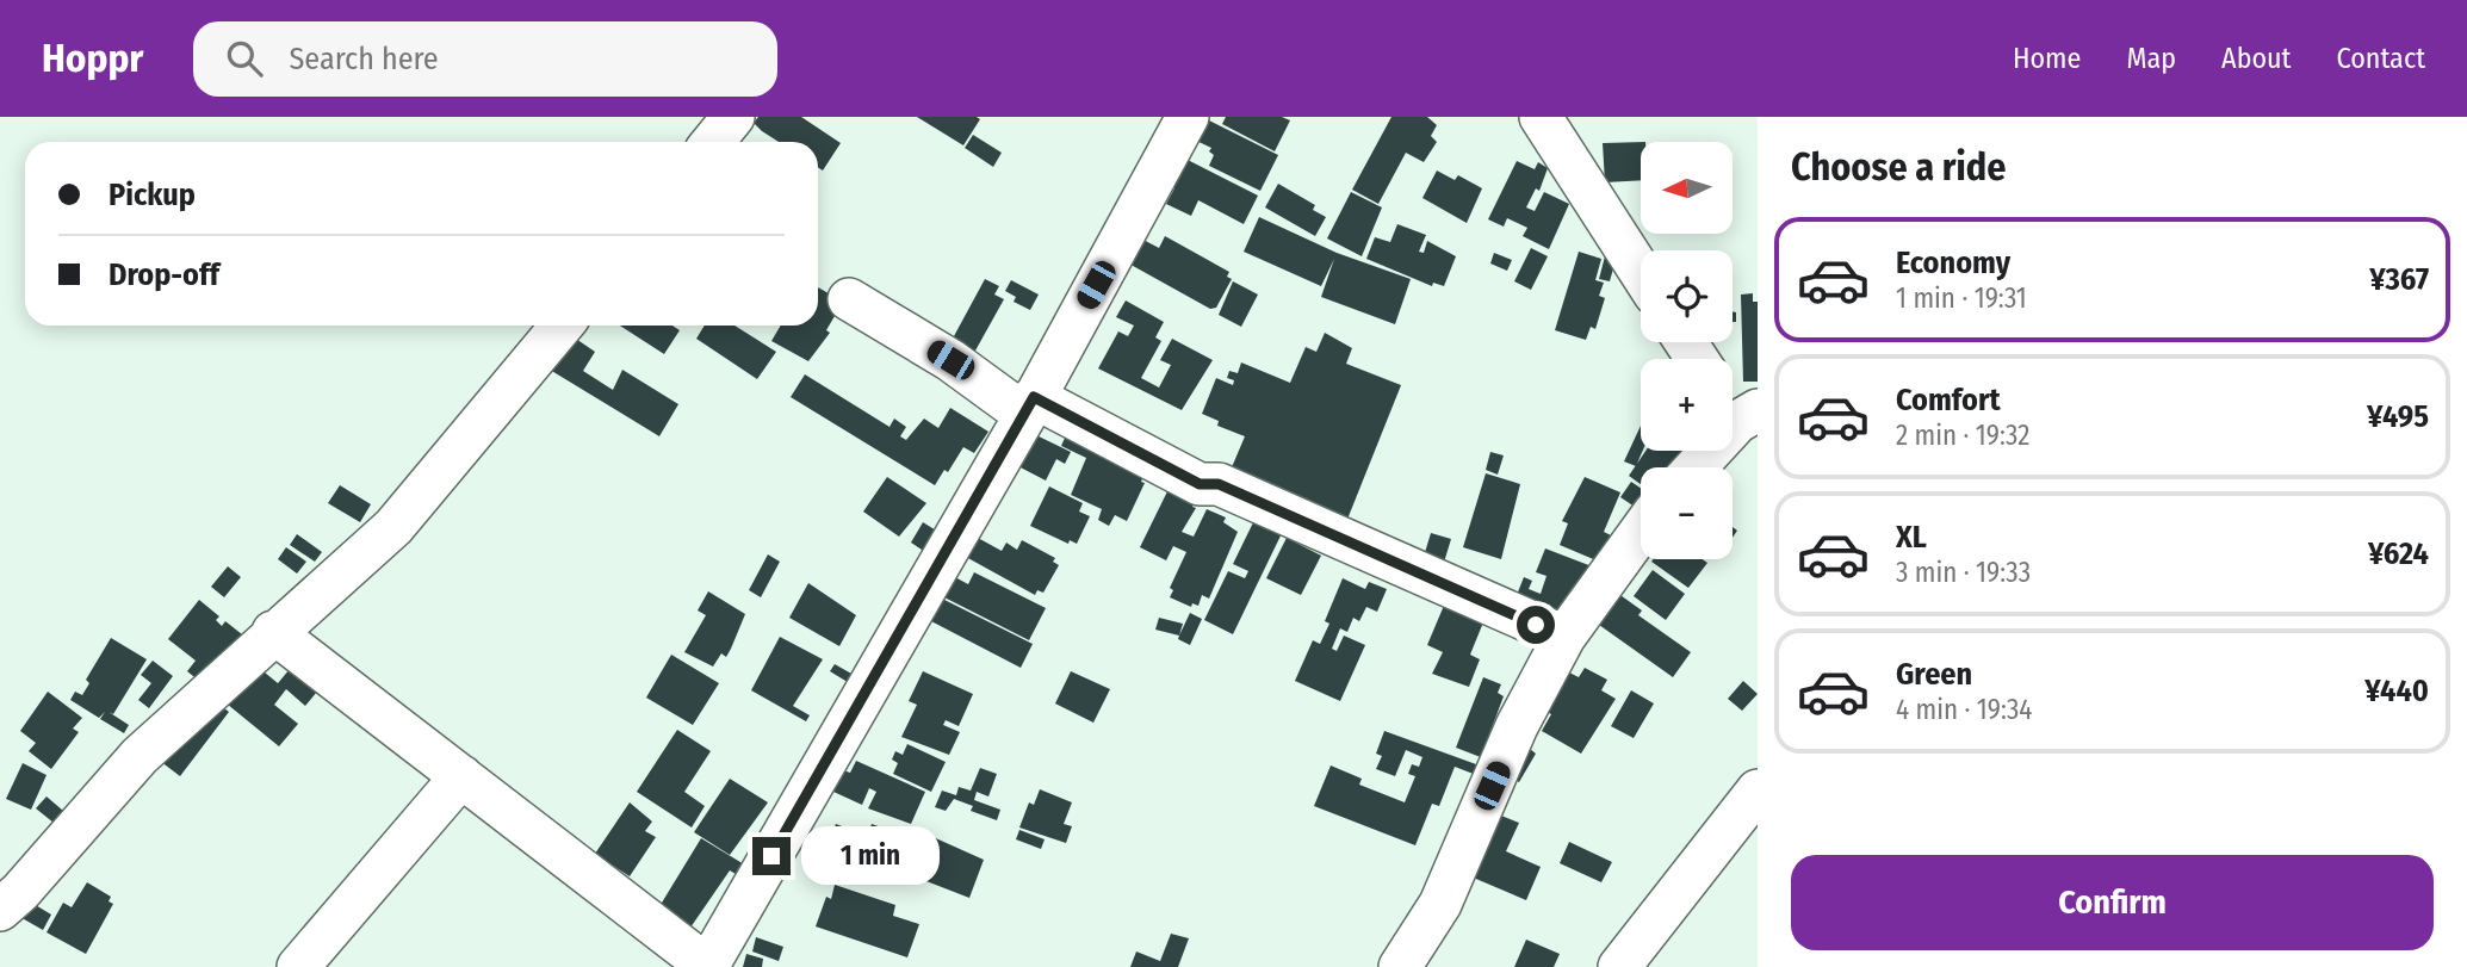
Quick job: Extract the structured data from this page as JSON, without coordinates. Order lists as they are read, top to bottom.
{
  "north": "left",
  "page": {
    "header": "Hoppr",
    "search": "Search here",
    "nav": [
      "Home",
      "Map",
      "About",
      "Contact"
    ],
    "heading": "Choose a ride",
    "map_buttons": ["+", "−"],
    "banner": ["Pickup", "Drop-off"],
    "list": [
      {
        "name": "Economy",
        "note": "1 min · 19:31",
        "value": "¥367"
      },
      {
        "name": "Comfort",
        "note": "2 min · 19:32",
        "value": "¥495"
      },
      {
        "name": "XL",
        "note": "3 min · 19:33",
        "value": "¥624"
      },
      {
        "name": "Green",
        "note": "4 min · 19:34",
        "value": "¥440"
      }
    ],
    "bubble": "1 min",
    "buttons": "Confirm"
  }
}
